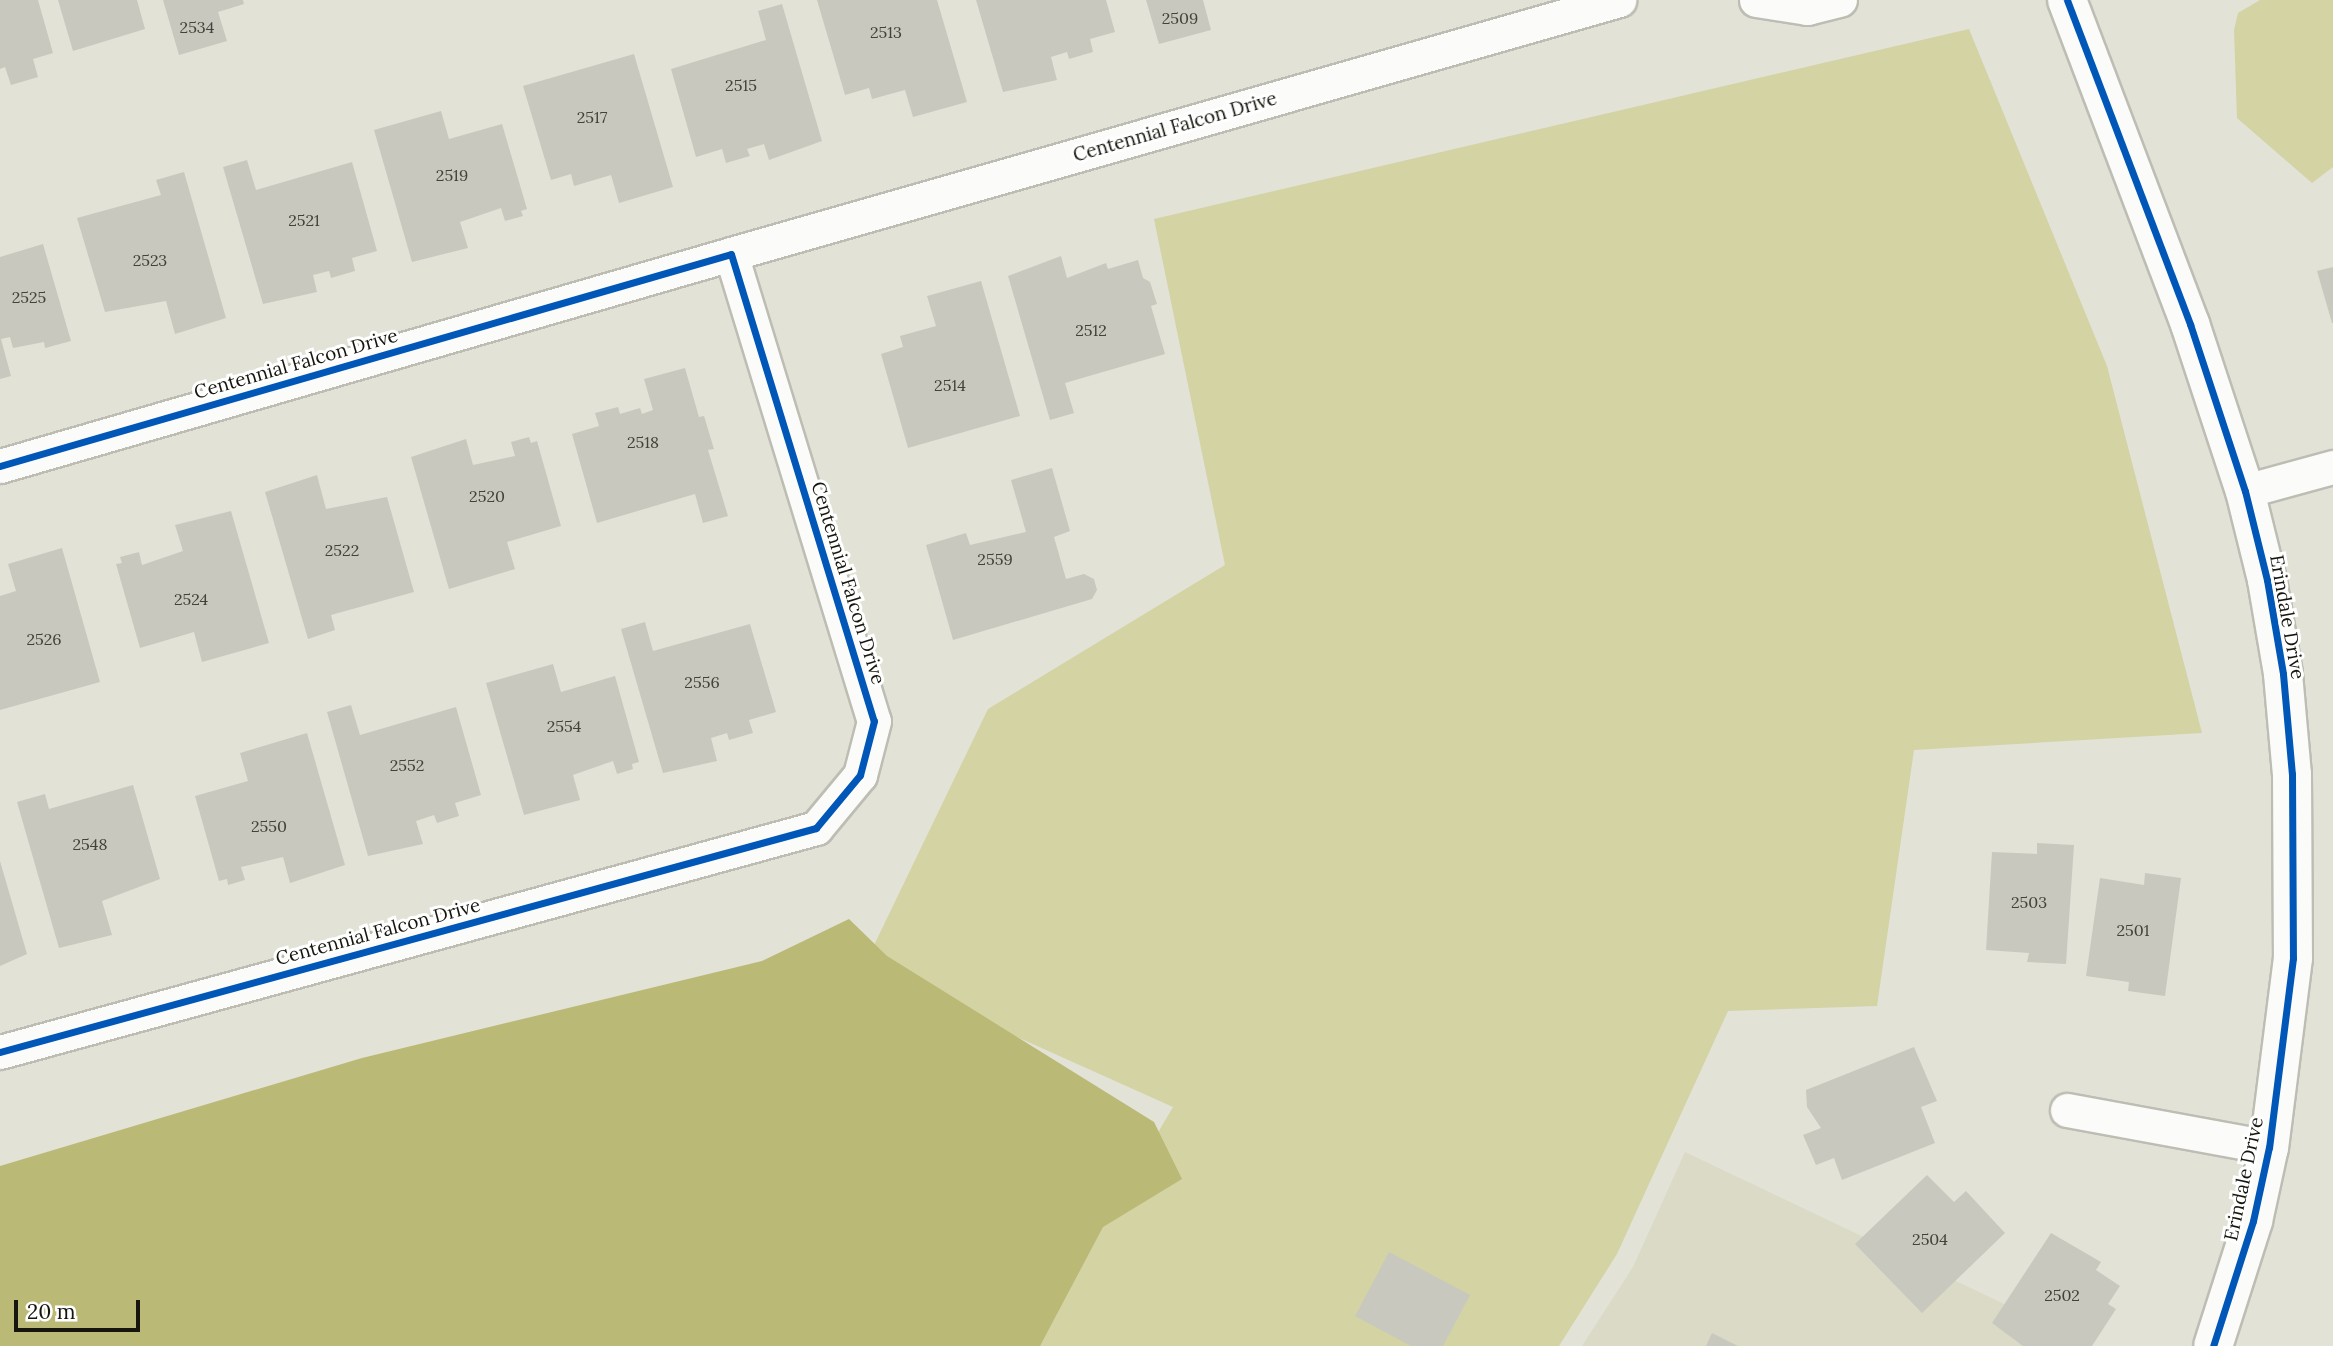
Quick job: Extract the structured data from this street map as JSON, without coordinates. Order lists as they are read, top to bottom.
{
  "streets": {
    "street": ["Centennial Falcon Drive", "Erindale Drive"]
  },
  "house_numbers": [
    "2509",
    "2534",
    "2513",
    "2515",
    "2517",
    "2519",
    "2521",
    "2523",
    "2525",
    "2512",
    "2514",
    "2518",
    "2520",
    "2522",
    "2559",
    "2524",
    "2526",
    "2556",
    "2554",
    "2552",
    "2550",
    "2548",
    "2503",
    "2501",
    "2504",
    "2502"
  ],
  "scale_bar": "20 m"
}
